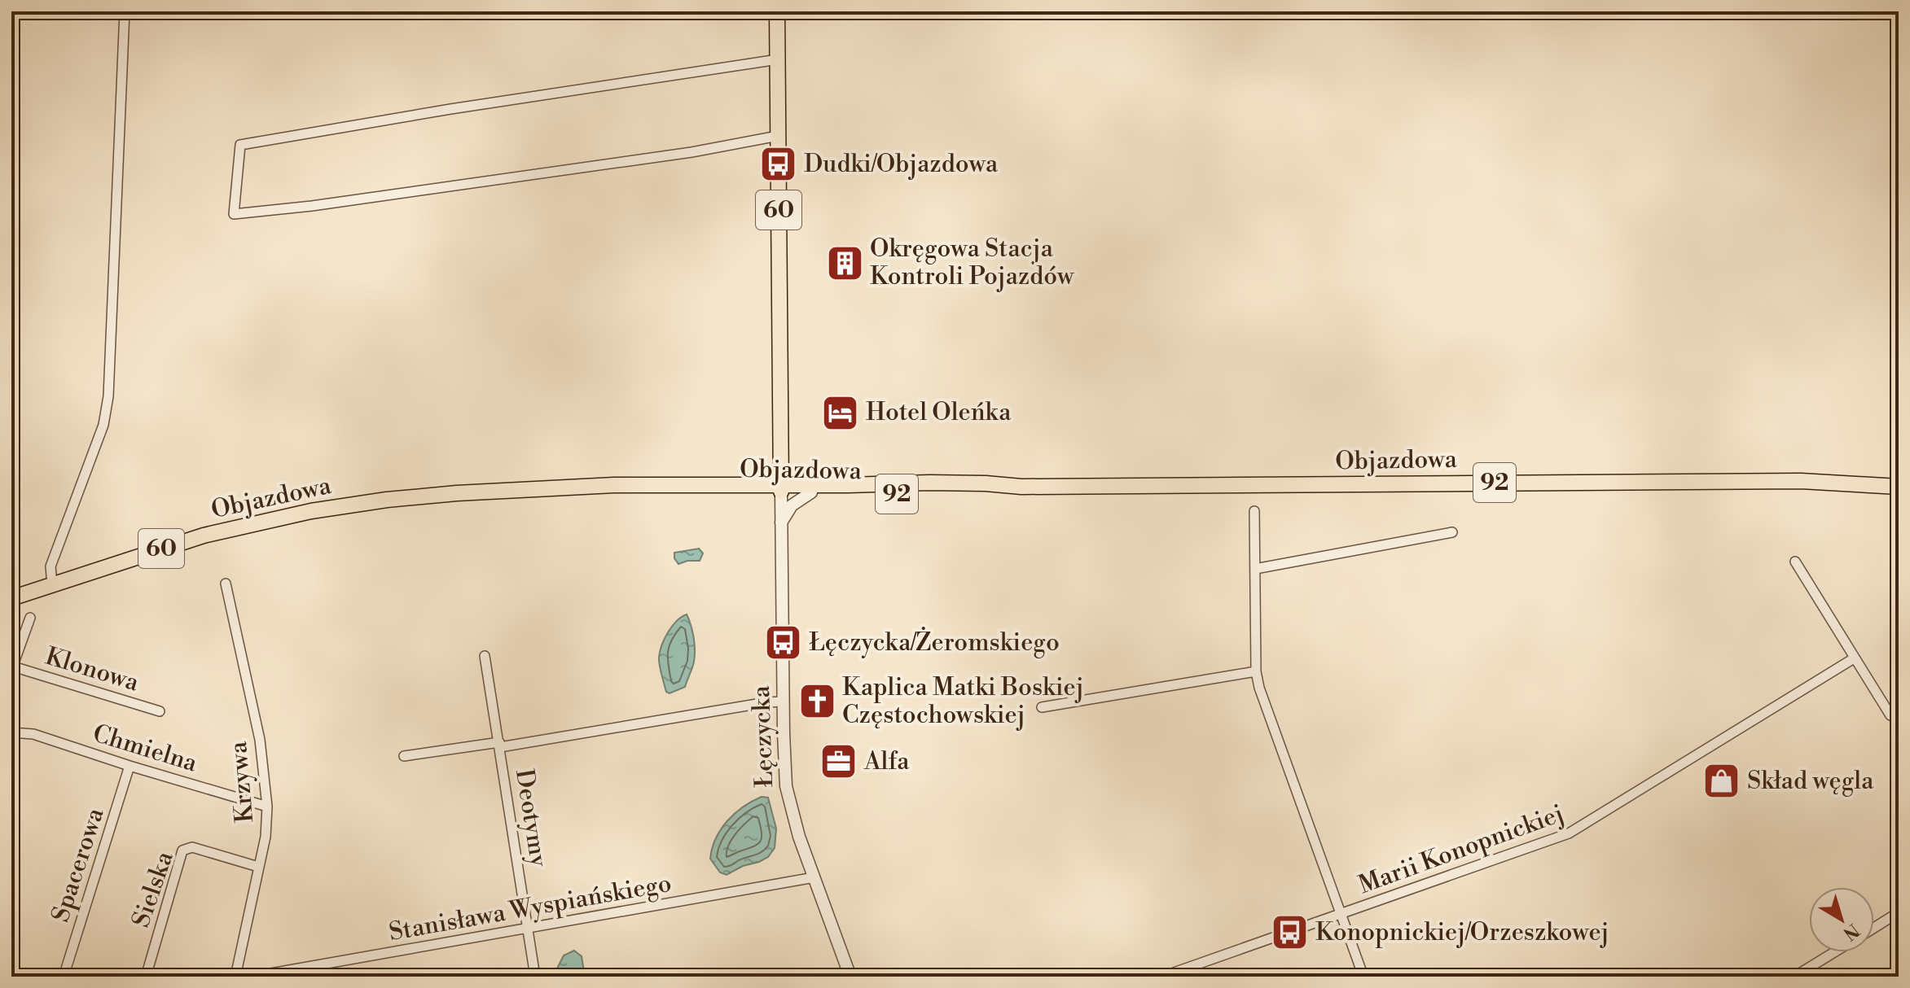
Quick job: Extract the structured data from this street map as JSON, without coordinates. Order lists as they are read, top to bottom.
{
  "streets": {
    "main road": ["60", "Objazdowa", "92"],
    "street": [
      "Klonowa",
      "Łęczycka",
      "Chmielna",
      "Krzywa",
      "Deotymy",
      "Marii Konopnickiej",
      "Spacerowa",
      "Sielska",
      "Stanisława Wyspiańskiego"
    ]
  },
  "crossings": [
    ["60", "Objazdowa"],
    ["60", "Łęczycka"],
    ["Objazdowa", "Łęczycka"],
    ["Łęczycka", "Stanisława Wyspiańskiego"],
    ["Chmielna", "Krzywa"],
    ["Chmielna", "Spacerowa"],
    ["Krzywa", "Sielska"],
    ["Deotymy", "Stanisława Wyspiańskiego"]
  ],
  "places": {
    "bus stop": ["Dudki/Objazdowa", "Łęczycka/Żeromskiego", "Konopnickiej/Orzeszkowej"],
    "building": ["Okręgowa Stacja Kontroli Pojazdów"],
    "hotel": ["Hotel Oleńka"],
    "church": ["Kaplica Matki Boskiej Częstochowskiej"],
    "office": ["Alfa"],
    "shop": ["Skład węgla"]
  },
  "north": "bottom right"
}
